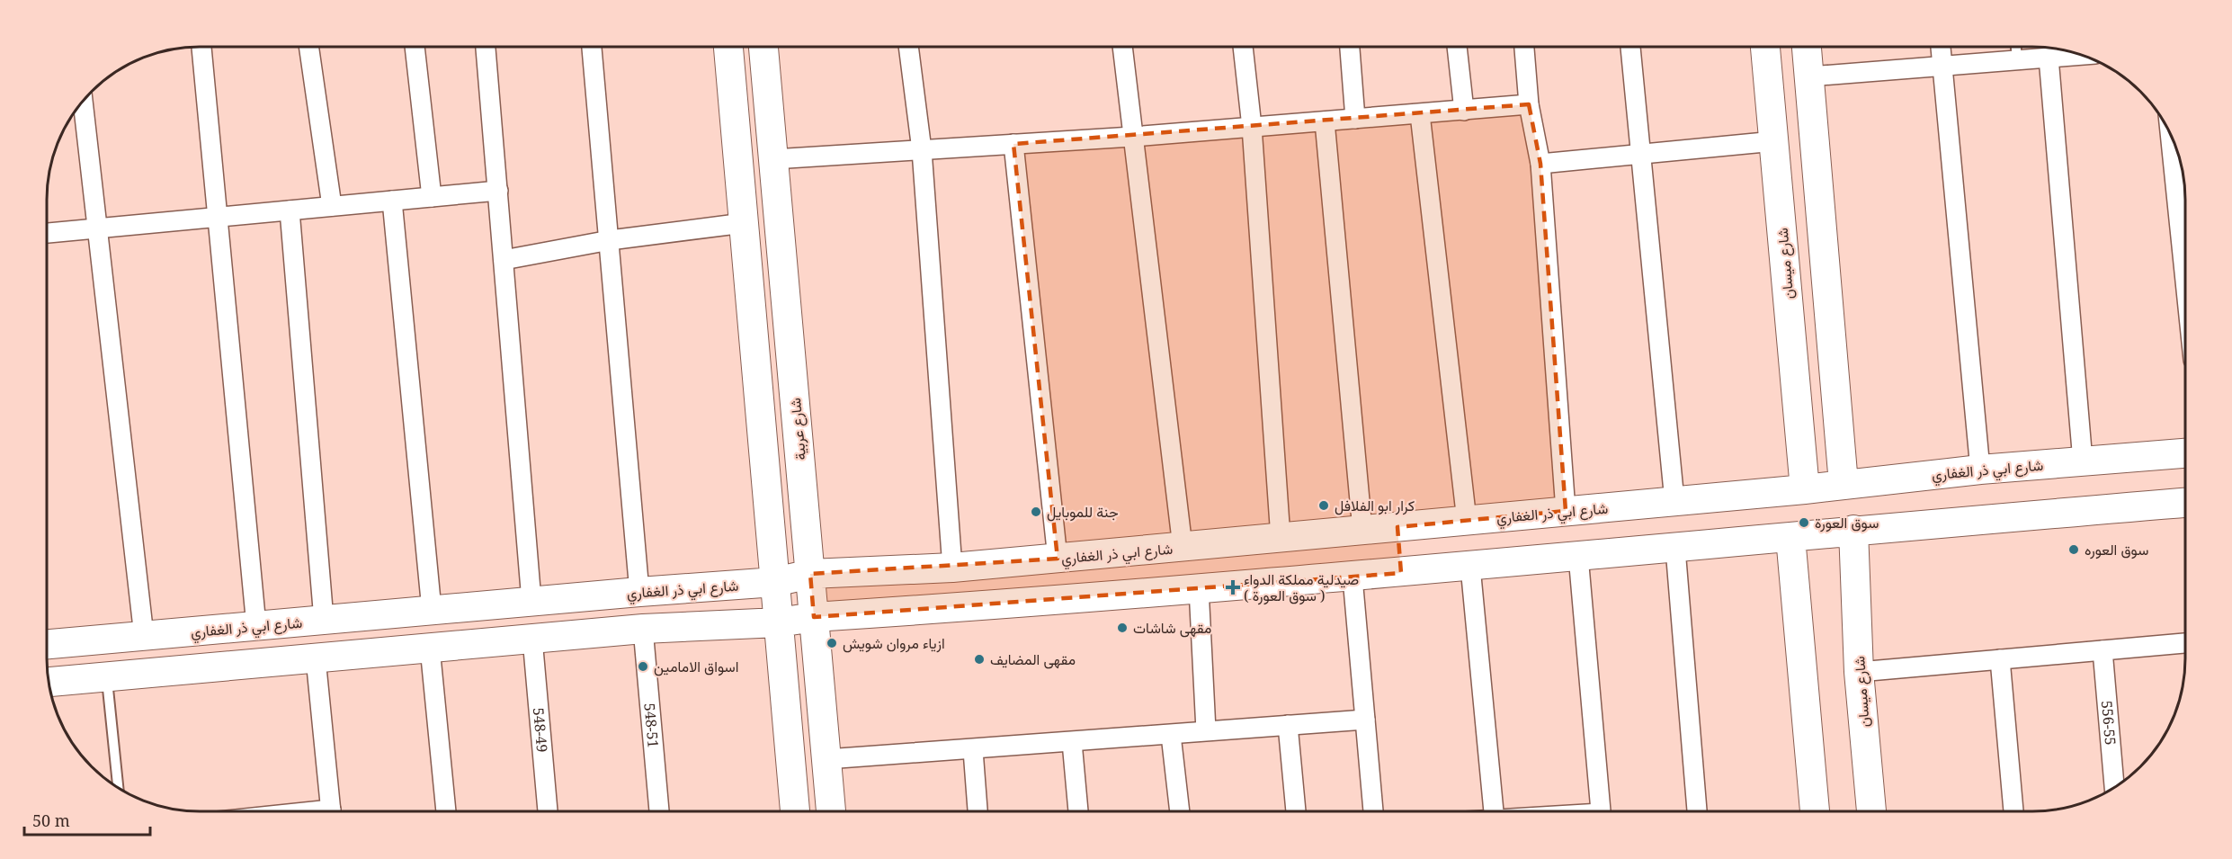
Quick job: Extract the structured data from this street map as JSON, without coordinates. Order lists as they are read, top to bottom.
{
  "streets": {
    "main road": ["شارع ميسان", "شارع عربية", "شارع ابي ذر الغفاري"],
    "street": ["556-55", "548-51", "548-49"]
  },
  "crossings": [
    ["شارع ميسان", "شارع ابي ذر الغفاري"],
    ["شارع عربية", "شارع ابي ذر الغفاري"]
  ],
  "places": {
    "other": [
      "كرار ابو الفلافل",
      "جنة للموبايل",
      "سوق العورة",
      "سوق العوره",
      "مقهى شاشات",
      "ازياء مروان شويش",
      "مقهى المضايف",
      "اسواق الامامين"
    ],
    "health": ["صيدلية مملكة الدواء ( سوق العورة )"]
  },
  "scale_bar": "50 m"
}
